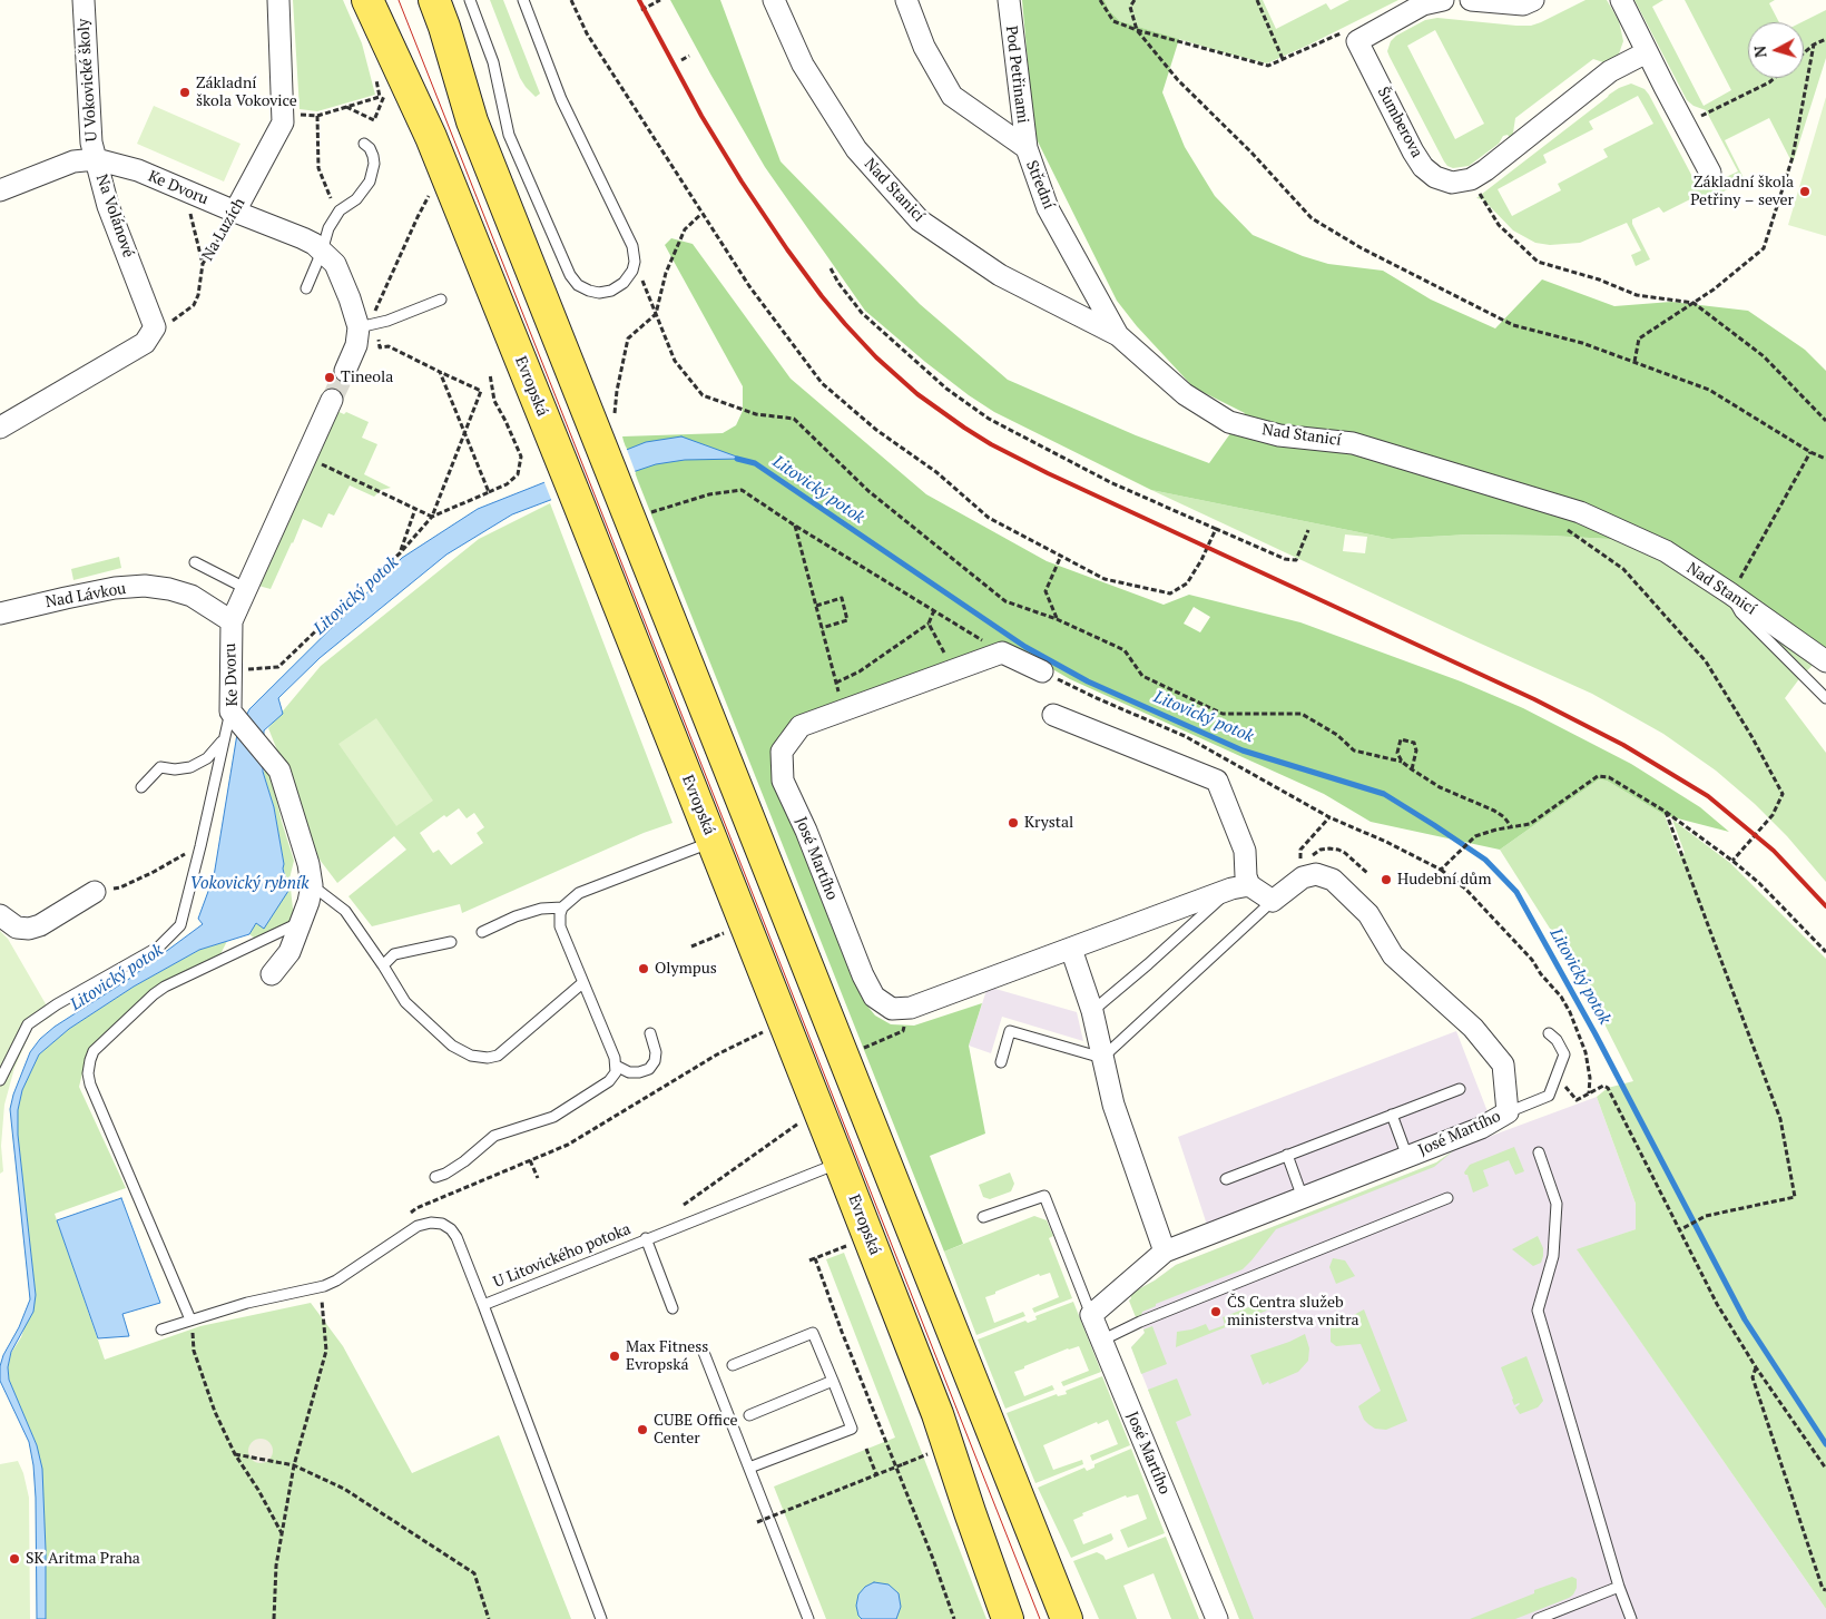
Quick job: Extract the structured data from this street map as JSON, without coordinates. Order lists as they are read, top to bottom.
{
  "streets": {
    "main road": ["Evropská"],
    "street": [
      "Pod Petřinami",
      "U Vokovické školy",
      "Šumberova",
      "Střední",
      "Ke Dvoru",
      "Nad Stanicí",
      "Na Volánové",
      "Na Luzích",
      "Nad Lávkou",
      "José Martího"
    ],
    "lane": ["U Litovického potoka"]
  },
  "crossings": [
    ["Pod Petřinami", "Střední"],
    ["U Vokovické školy", "Ke Dvoru"],
    ["U Vokovické školy", "Na Volánové"],
    ["Střední", "Nad Stanicí"],
    ["Ke Dvoru", "Na Volánové"],
    ["Ke Dvoru", "Na Luzích"],
    ["Ke Dvoru", "Nad Lávkou"],
    ["Na Volánové", "Na Luzích"],
    ["Evropská", "U Litovického potoka"]
  ],
  "water": ["Litovický potok", "Vokovický rybník"],
  "places": [
    "Základní škola Vokovice",
    "Základní škola Petřiny – sever",
    "Tineola",
    "Krystal",
    "Hudební dům",
    "Olympus",
    "ČS Centra služeb ministerstva vnitra",
    "Max Fitness Evropská",
    "CUBE Office Center",
    "SK Aritma Praha"
  ],
  "north": "left"
}
